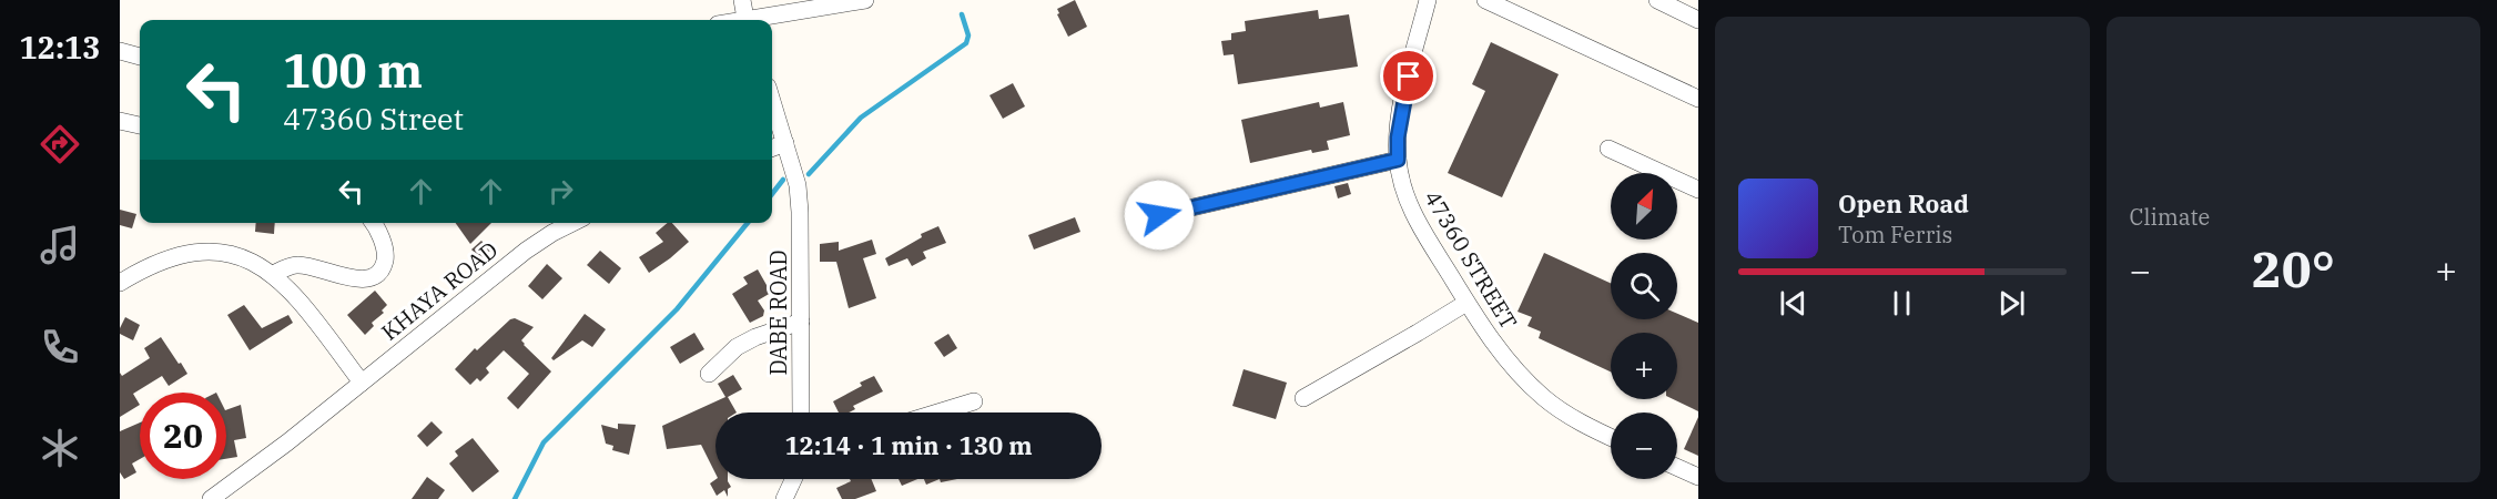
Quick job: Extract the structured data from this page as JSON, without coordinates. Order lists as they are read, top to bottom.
{
  "streets": {
    "street": ["47360 STREET", "KHAYA ROAD", "DABE ROAD"]
  },
  "north": "top right",
  "page": {
    "tabs": "12:13",
    "tile": "Climate",
    "turn": ["100 m", "47360 Street"],
    "map_buttons": ["+", "−"],
    "song": ["Open Road", "Tom Ferris"],
    "heat": ["−", "20°", "+"],
    "limit": "20",
    "trip": "12:14 · 1 min · 130 m"
  }
}
